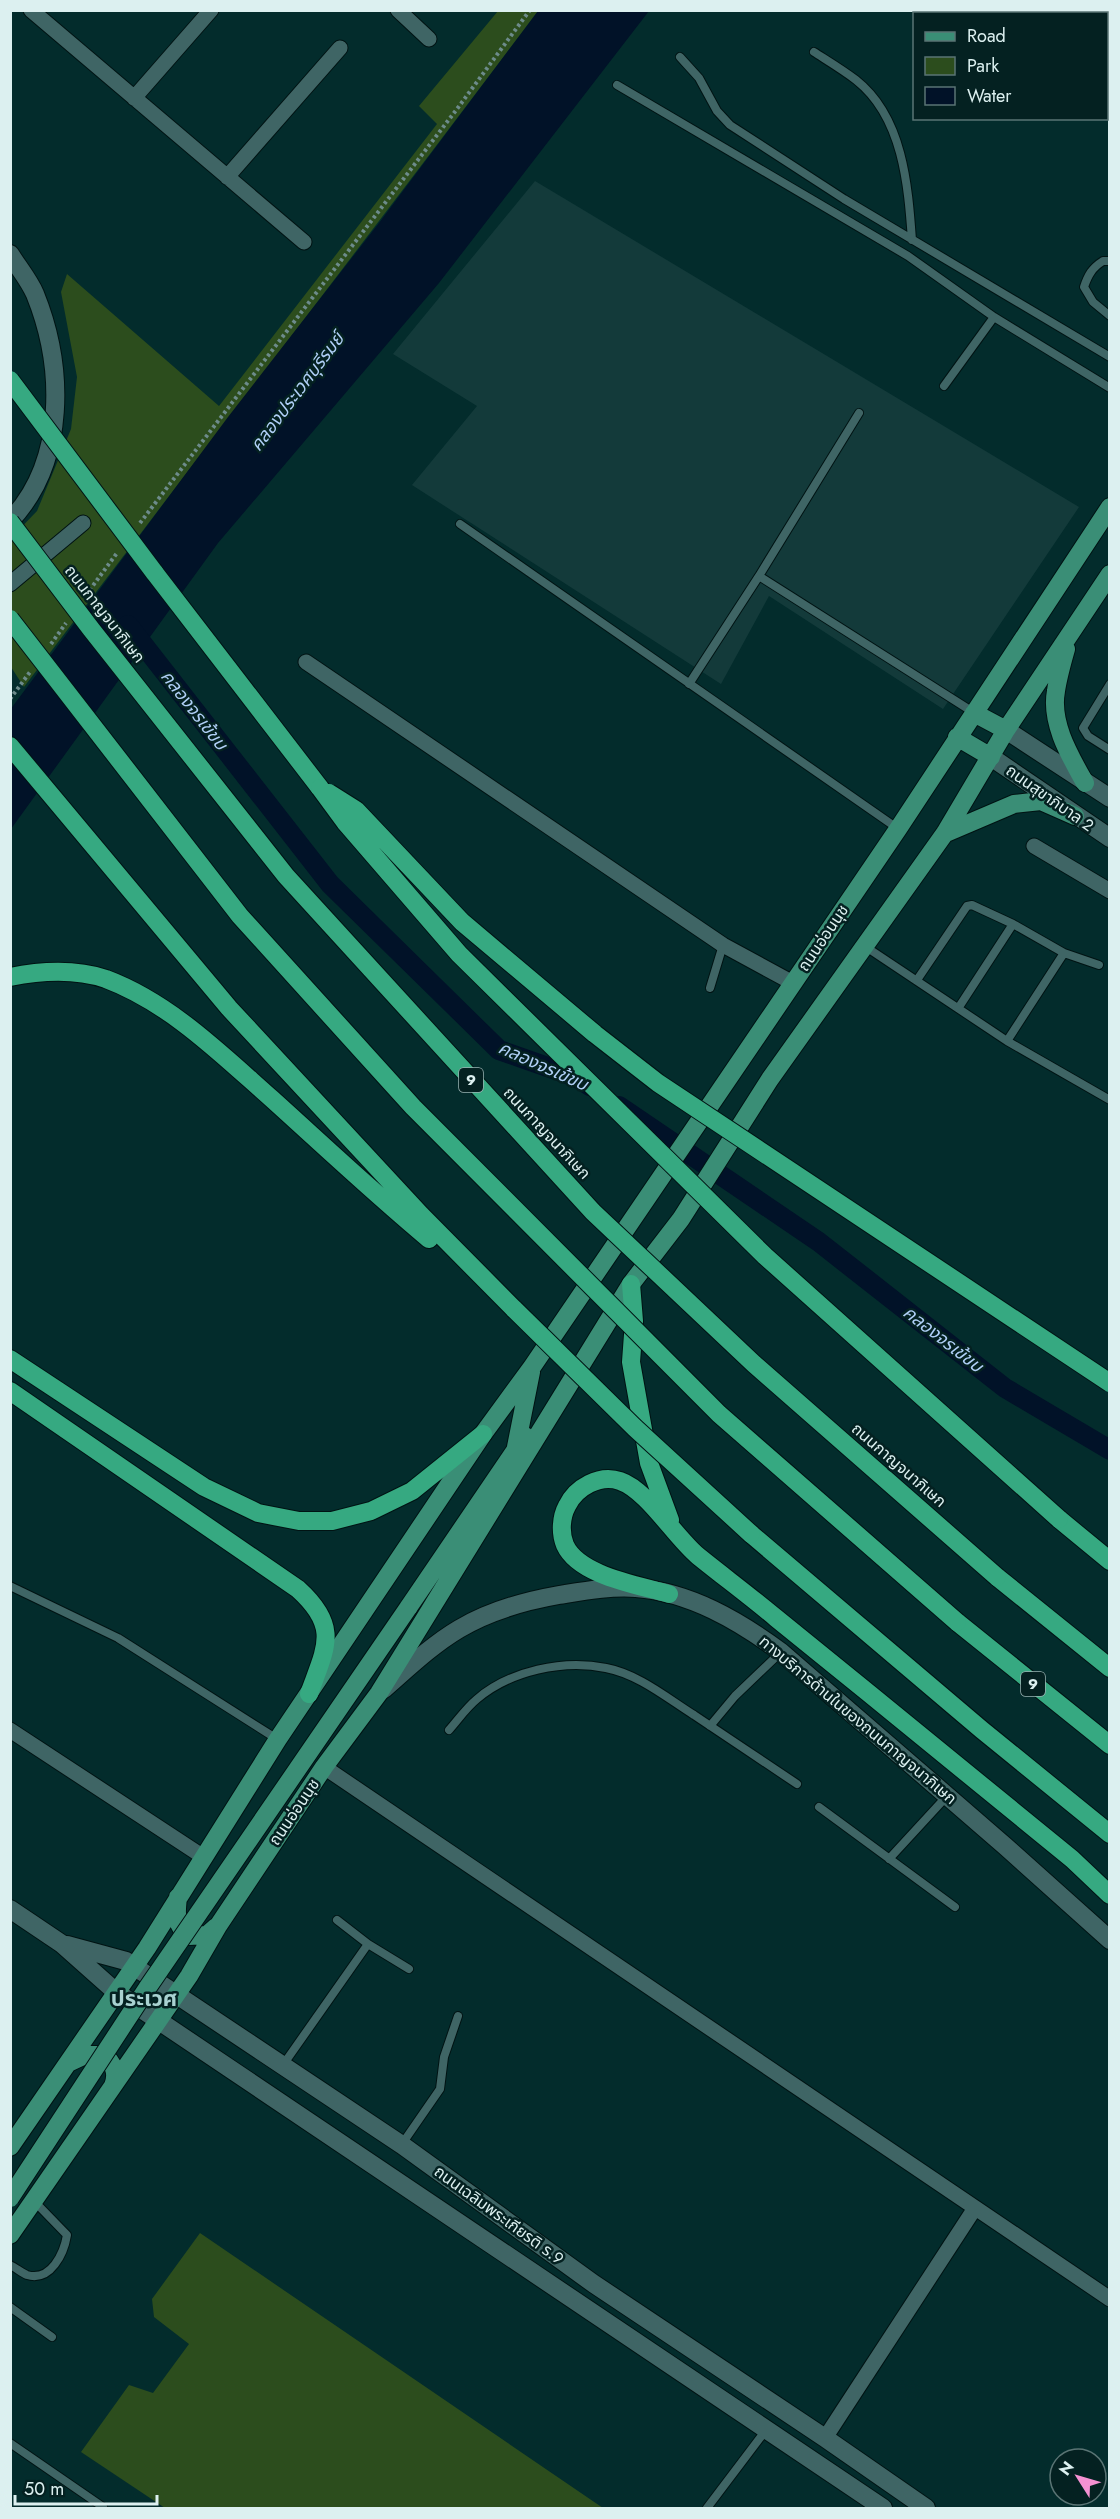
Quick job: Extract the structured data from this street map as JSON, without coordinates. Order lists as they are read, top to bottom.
{
  "streets": {
    "highway": ["ถนนกาญจนาภิเษก", "9"],
    "main road": [
      "ถนนสุขาภิบาล 2",
      "ถนนอ่อนนุช",
      "ทางบริการด้านในของถนนกาญจนาภิเษก",
      "ถนนเฉลิมพระเกียรติ ร.9"
    ]
  },
  "crossings": [
    ["ถนนสุขาภิบาล 2", "ถนนอ่อนนุช"],
    ["ถนนอ่อนนุช", "ทางบริการด้านในของถนนกาญจนาภิเษก"],
    ["ถนนอ่อนนุช", "ถนนเฉลิมพระเกียรติ ร.9"]
  ],
  "districts": ["ประเวศ"],
  "water": ["คลองประเวศบุรีรมย์", "คลองจรเข้ขบ"],
  "legend": ["Road", "Park", "Water"],
  "scale_bar": "50 m",
  "north": "top left"
}
